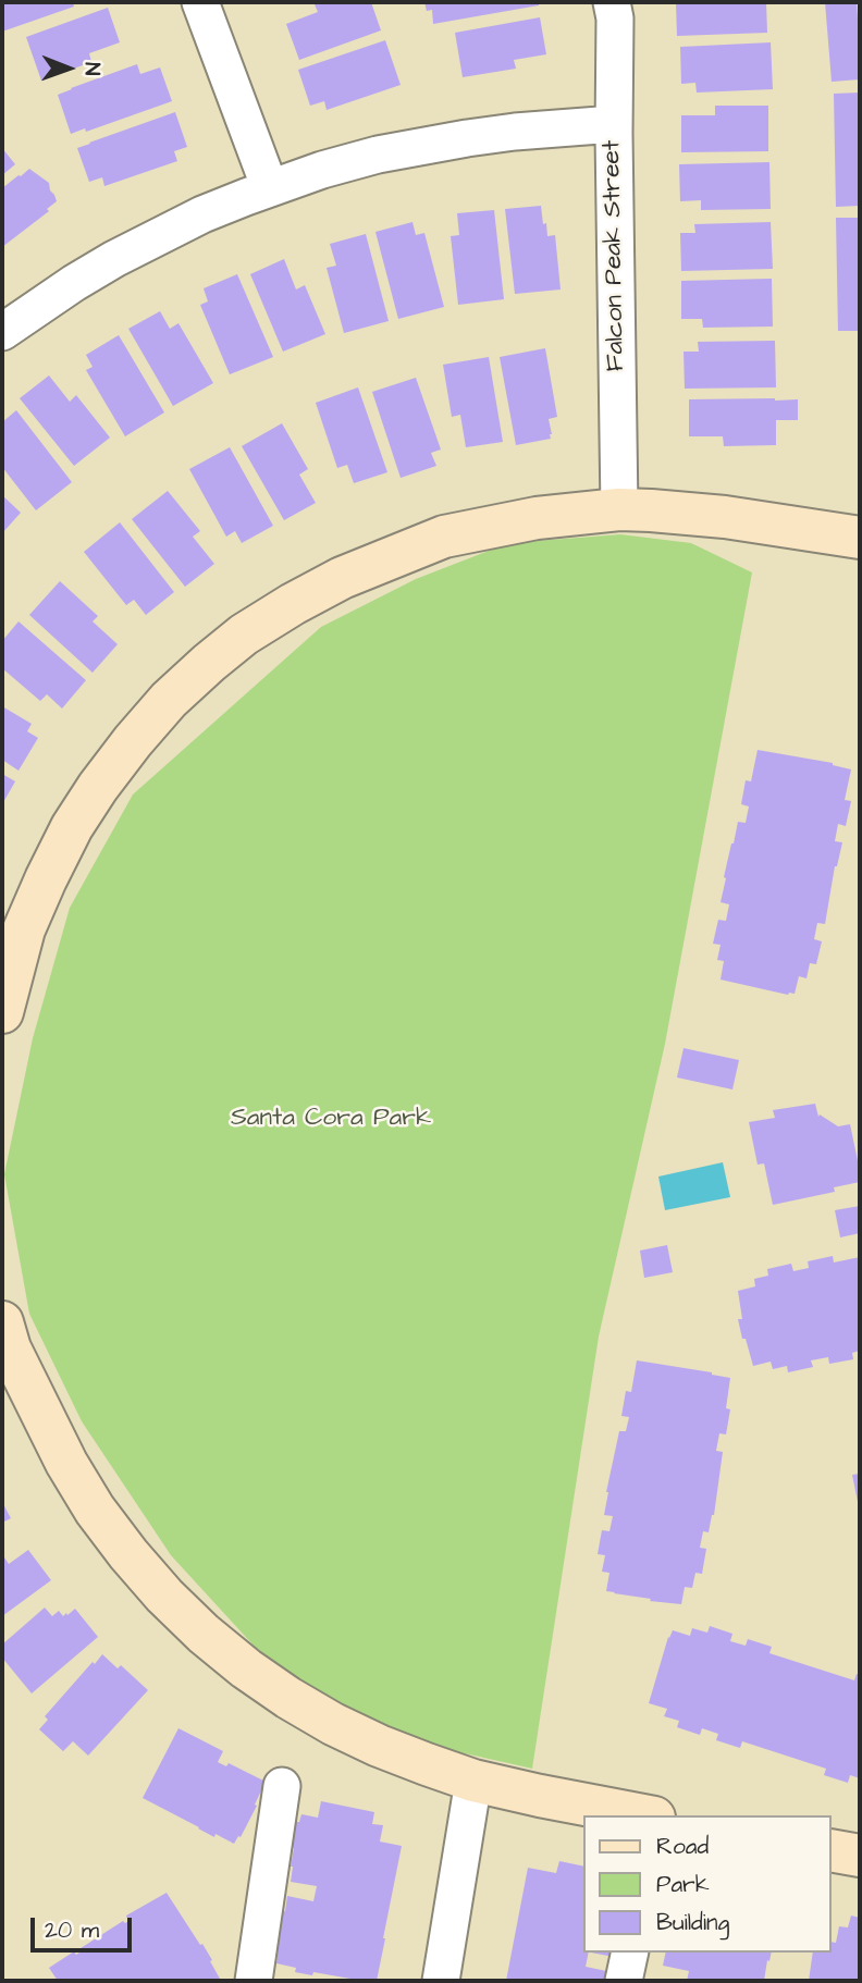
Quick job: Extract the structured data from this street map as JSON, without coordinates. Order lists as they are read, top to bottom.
{
  "streets": {
    "street": ["Falcon Peak Street"]
  },
  "parks": ["Santa Cora Park"],
  "legend": ["Road", "Park", "Building"],
  "scale_bar": "20 m",
  "north": "right"
}
